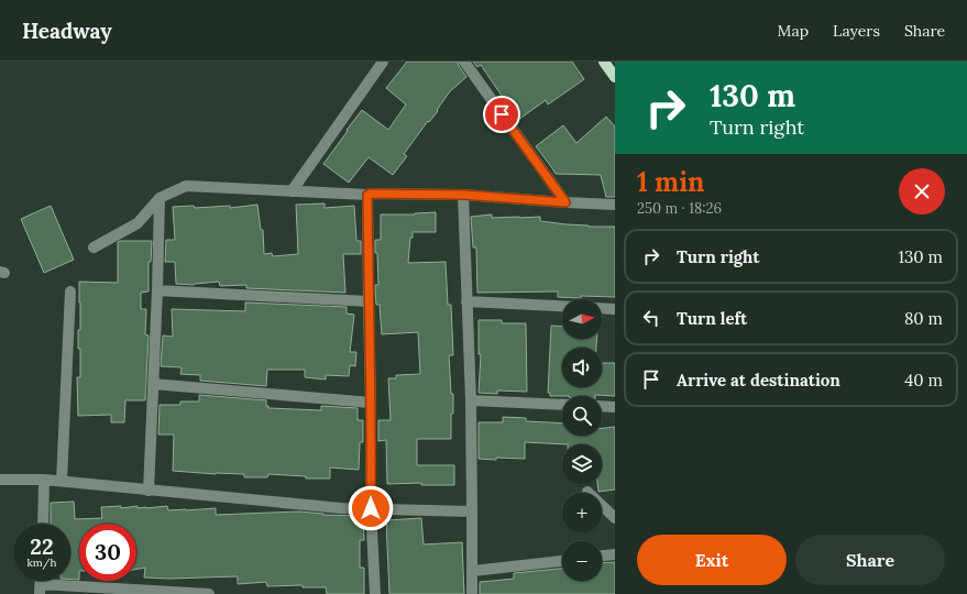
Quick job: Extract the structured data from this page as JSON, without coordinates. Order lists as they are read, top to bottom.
{
  "north": "right",
  "page": {
    "header": "Headway",
    "nav": ["Map", "Layers", "Share"],
    "turn": ["130 m", "Turn right"],
    "heading": ["1 min", "250 m · 18:26"],
    "list": [
      {
        "name": "Turn right",
        "value": "130 m"
      },
      {
        "name": "Turn left",
        "value": "80 m"
      },
      {
        "name": "Arrive at destination",
        "value": "40 m"
      }
    ],
    "map_buttons": ["+", "−"],
    "speed": "22 km/h",
    "limit": "30",
    "buttons": ["Exit", "Share"]
  }
}
